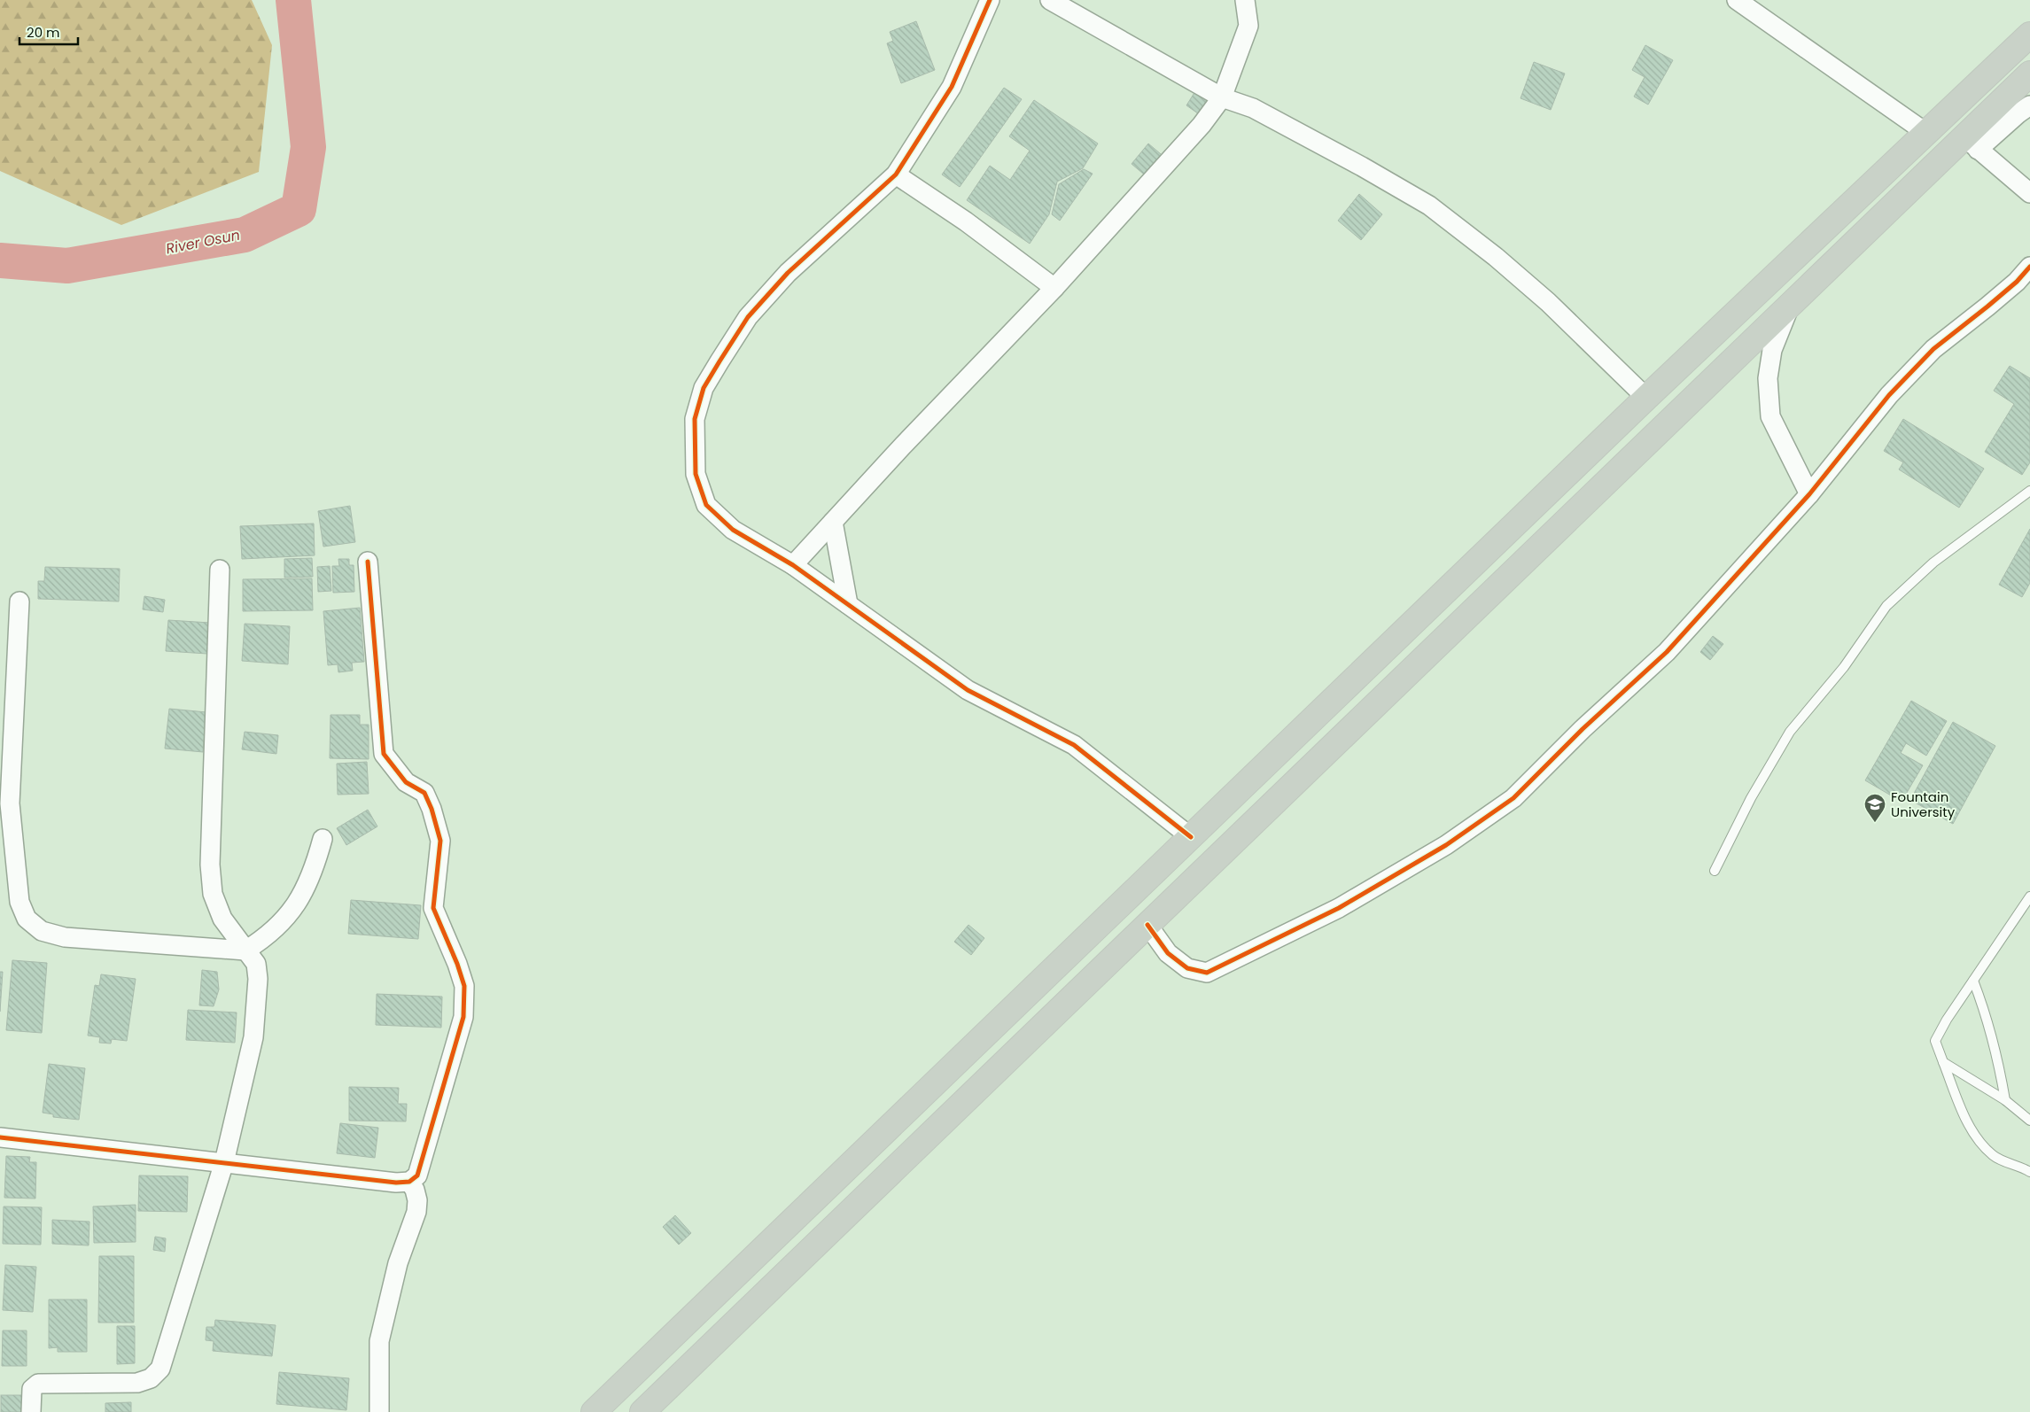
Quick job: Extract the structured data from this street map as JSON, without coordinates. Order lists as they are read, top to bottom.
{
  "water": ["River Osun"],
  "places": {
    "school or university": ["Fountain University"]
  },
  "scale_bar": "20 m"
}
